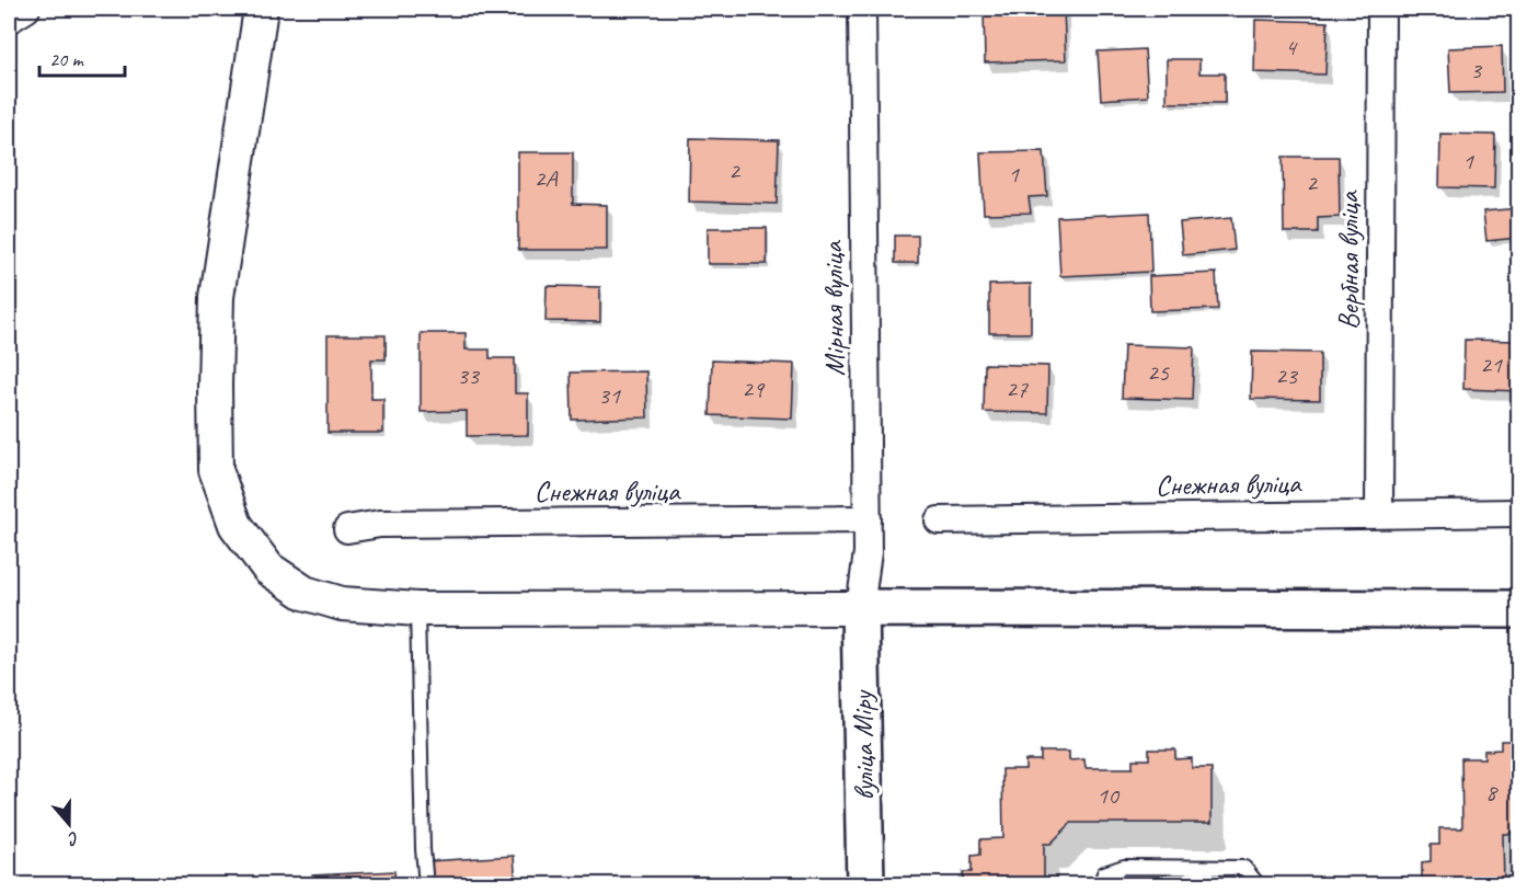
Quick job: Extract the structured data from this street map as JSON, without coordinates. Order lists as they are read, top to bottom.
{
  "streets": {
    "main road": ["вуліца Міру"],
    "street": ["Вербная вуліца", "Мірная вуліца", "Снежная вуліца"]
  },
  "crossings": [
    ["Вербная вуліца", "Снежная вуліца"],
    ["Мірная вуліца", "Снежная вуліца"],
    ["Мірная вуліца", "вуліца Міру"]
  ],
  "house_numbers": [
    "4",
    "3",
    "1",
    "2",
    "1",
    "2А",
    "2",
    "21",
    "25",
    "33",
    "23",
    "29",
    "27",
    "31",
    "8",
    "10"
  ],
  "scale_bar": "20 m",
  "north": "bottom"
}
